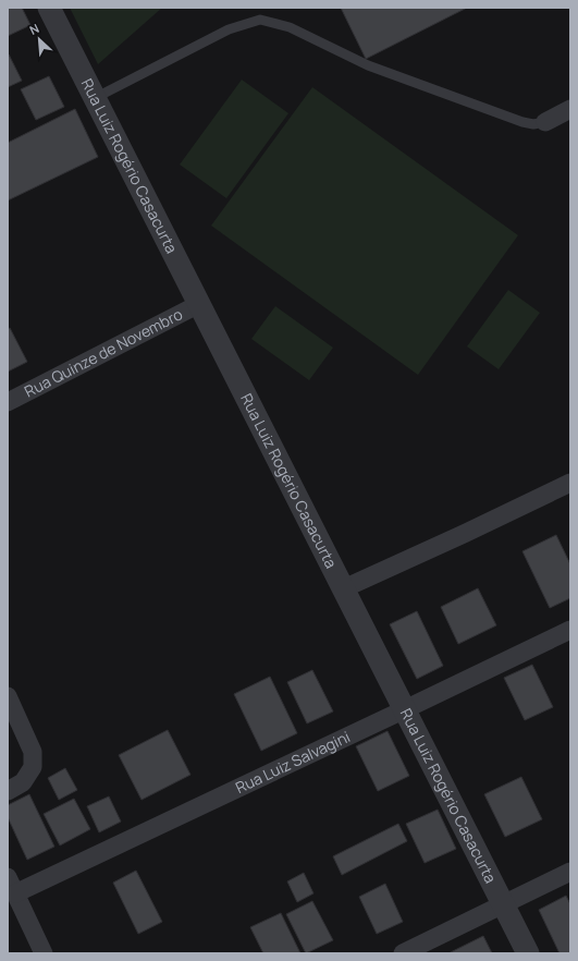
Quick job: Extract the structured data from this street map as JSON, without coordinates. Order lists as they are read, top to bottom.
{
  "streets": {
    "street": ["Rua Luiz Rogério Casacurta", "Rua Quinze de Novembro", "Rua Luiz Salvagini"]
  },
  "crossings": [
    ["Rua Luiz Rogério Casacurta", "Rua Quinze de Novembro"],
    ["Rua Luiz Rogério Casacurta", "Rua Luiz Salvagini"]
  ],
  "north": "top left"
}
